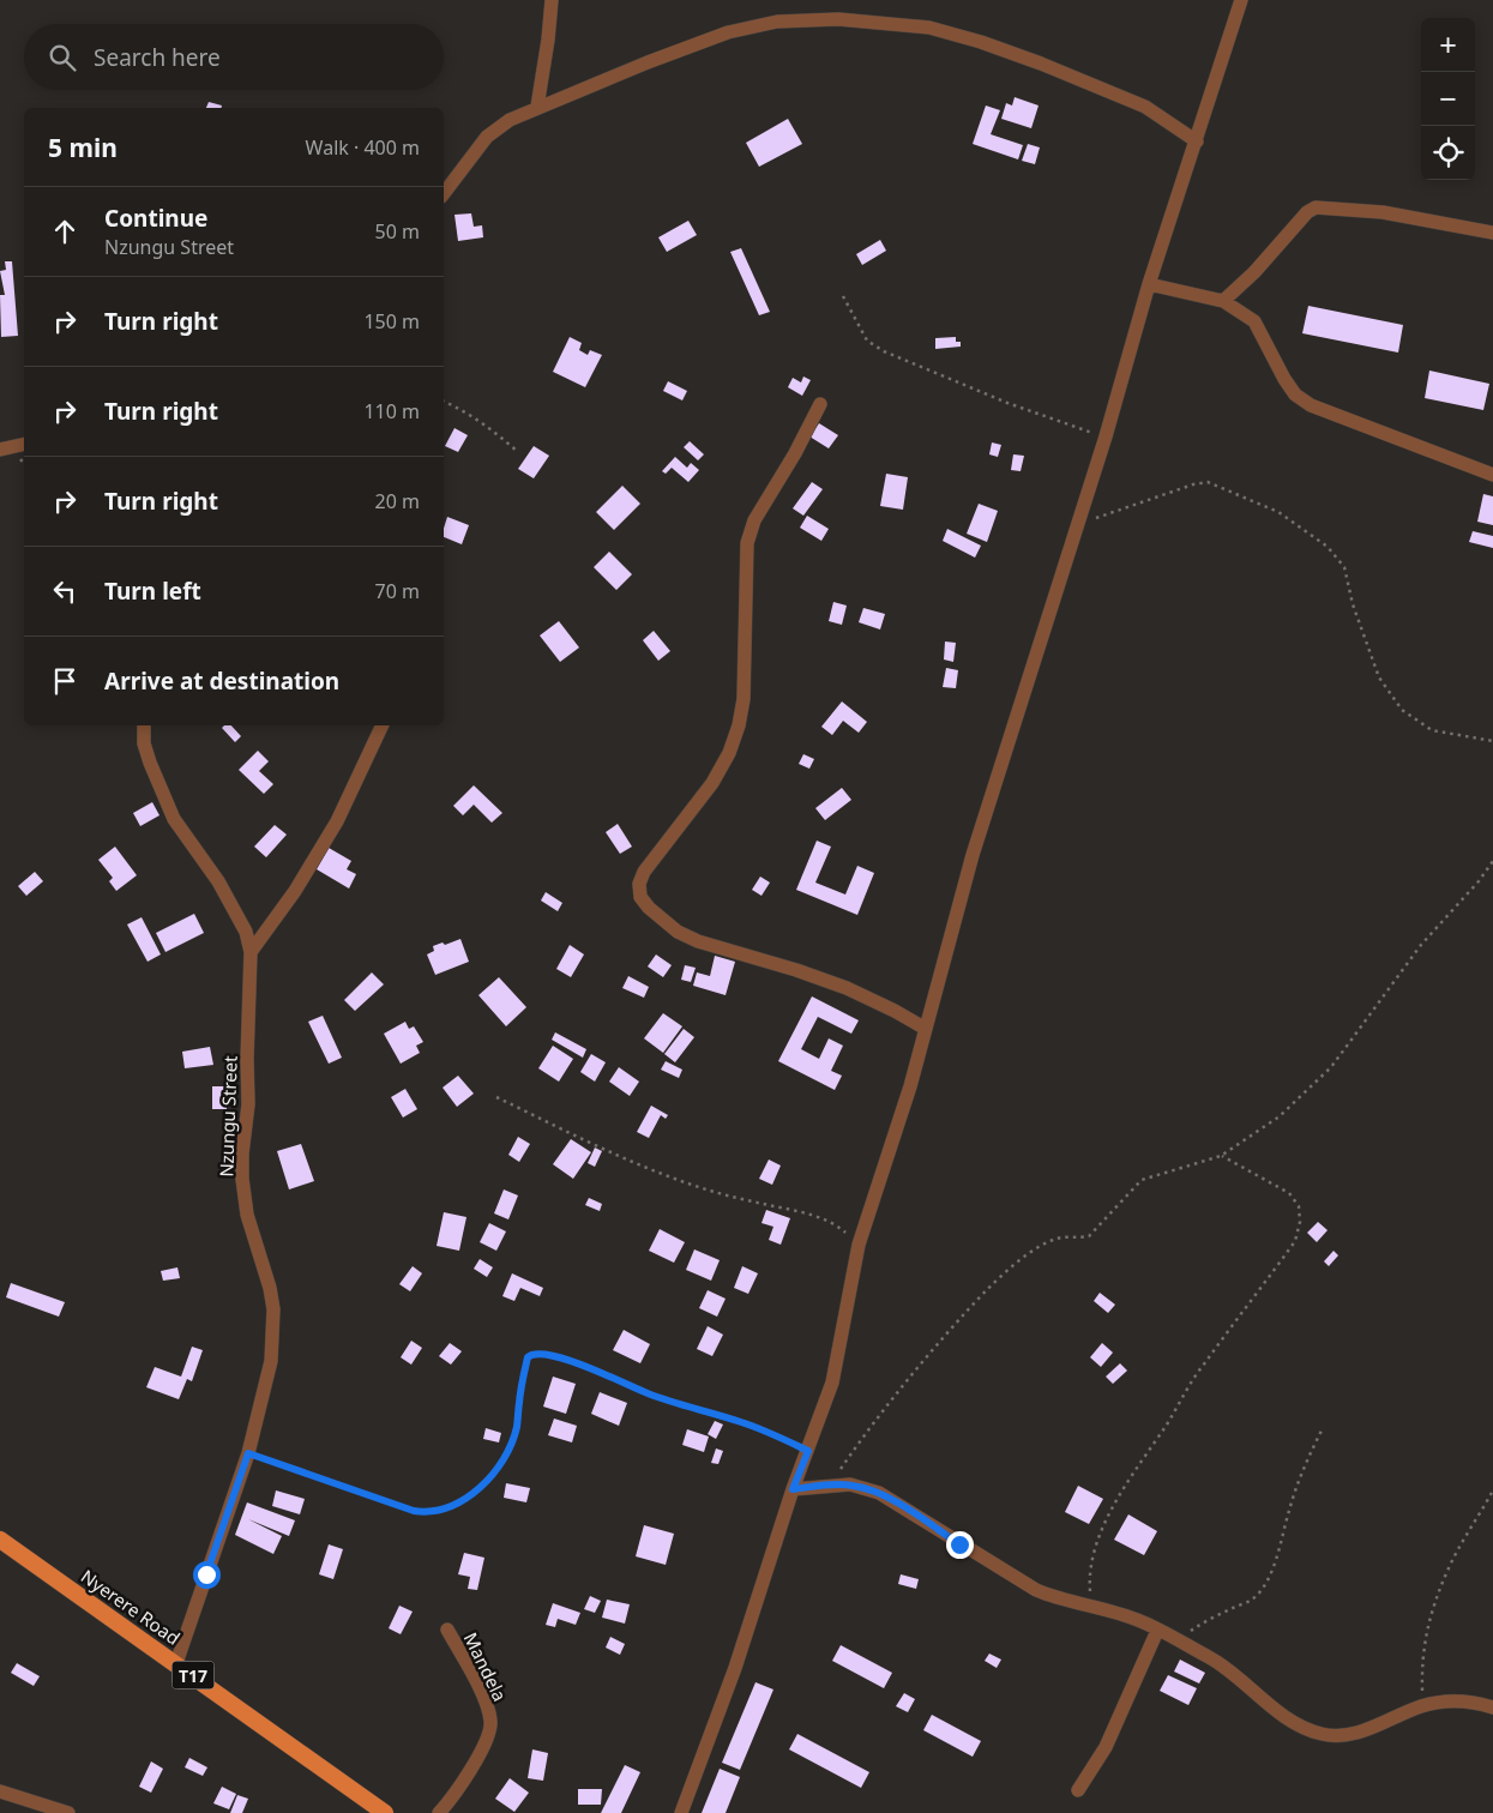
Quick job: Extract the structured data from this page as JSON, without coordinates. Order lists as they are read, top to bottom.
{
  "streets": {
    "main road": ["Nyerere Road", "T17"],
    "street": ["Nzungu Street", "Mandela"]
  },
  "crossings": [
    ["Nzungu Street", "Nyerere Road"]
  ],
  "page": {
    "map_buttons": ["+", "−"],
    "search": "Search here",
    "heading": ["5 min", "Walk · 400 m"],
    "list": [
      ["Continue", "Nzungu Street", "50 m"],
      ["Turn right", "150 m"],
      ["Turn right", "110 m"],
      ["Turn right", "20 m"],
      ["Turn left", "70 m"],
      "Arrive at destination"
    ]
  }
}
